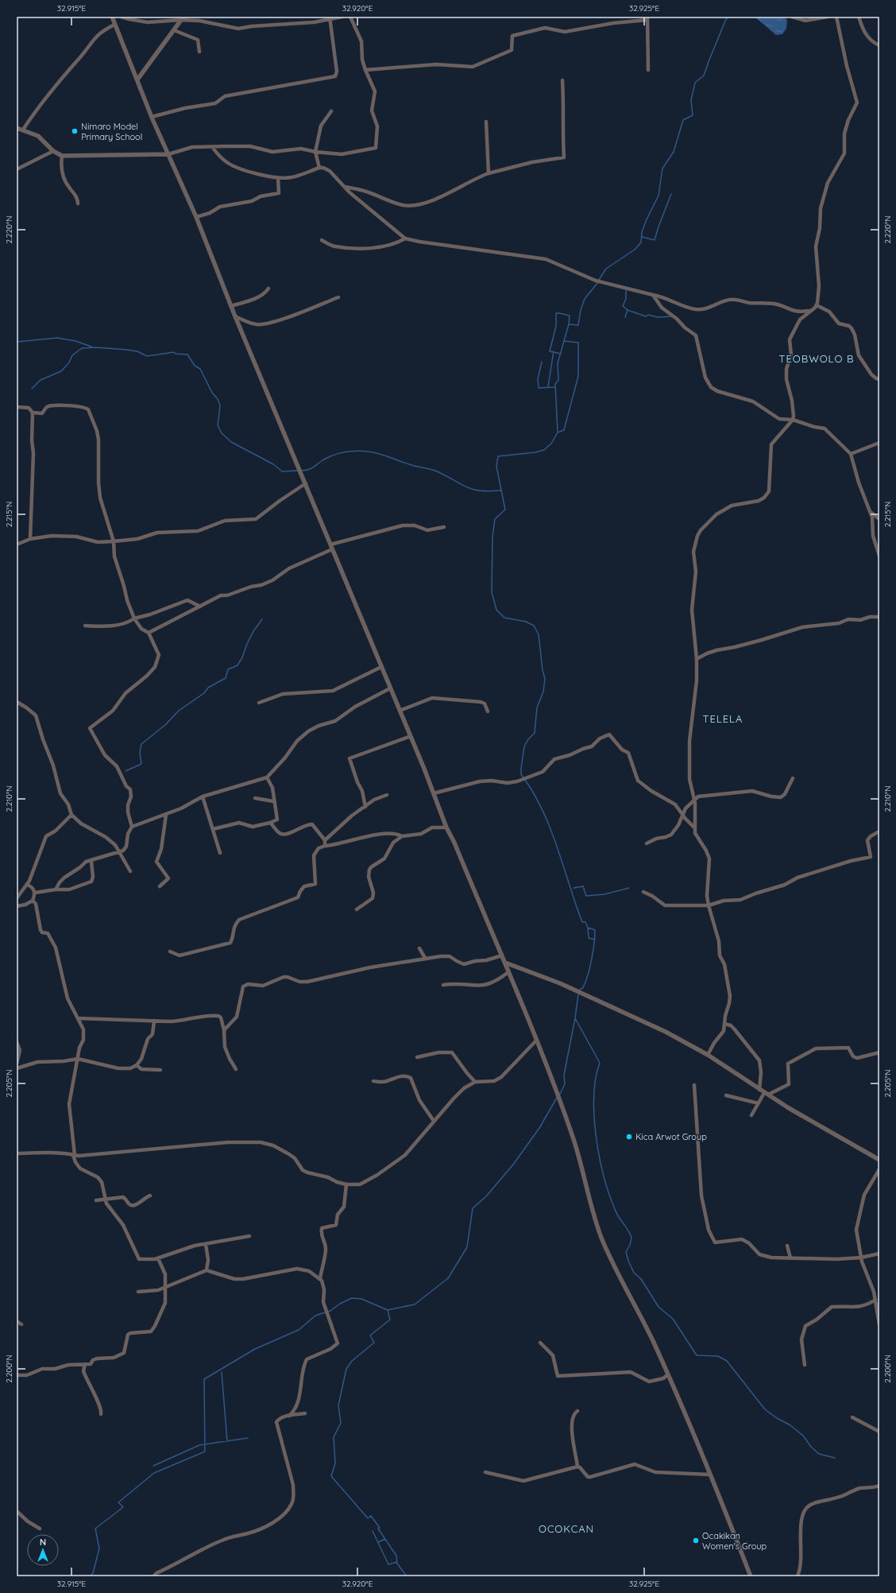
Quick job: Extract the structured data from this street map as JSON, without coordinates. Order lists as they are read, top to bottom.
{
  "districts": ["TEOBWOLO B", "TELELA", "OCOKCAN"],
  "places": ["Nimaro Model Primary School", "Kica Arwot Group", "Ocakikan Women's Group"],
  "north": "top",
  "coordinates": [
    "32.915°E",
    "32.920°E",
    "32.925°E",
    "2.220°N",
    "2.215°N",
    "2.210°N",
    "2.205°N",
    "2.200°N"
  ]
}
